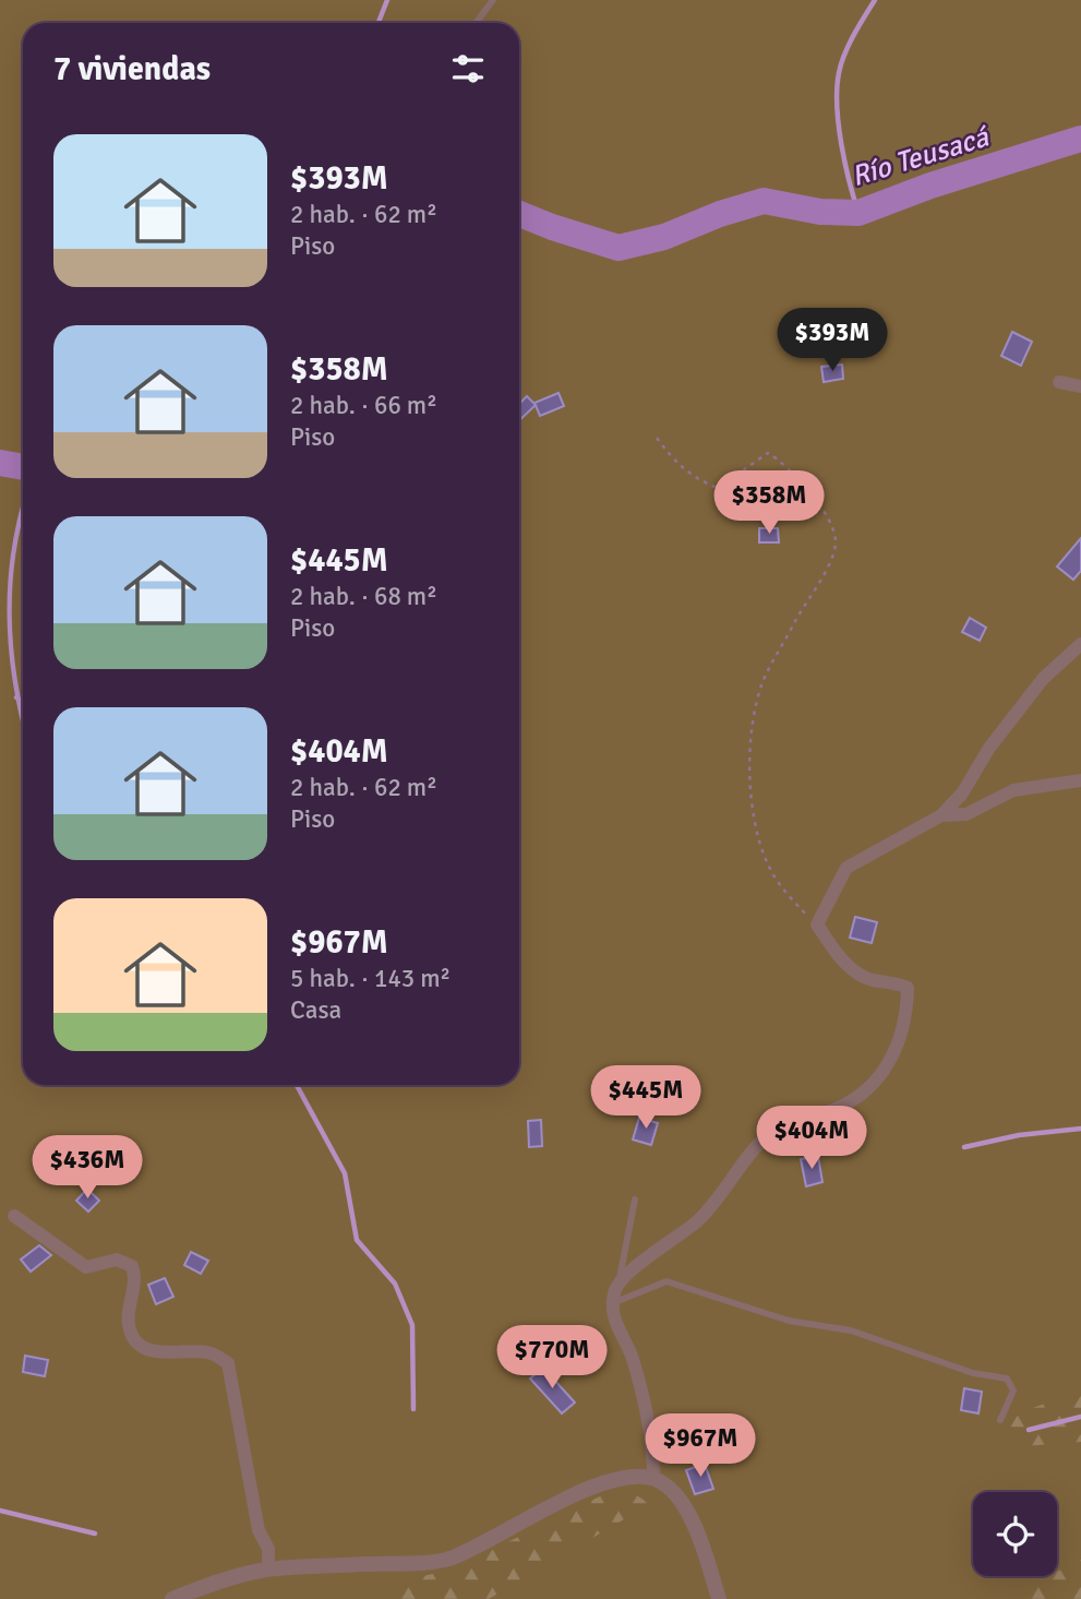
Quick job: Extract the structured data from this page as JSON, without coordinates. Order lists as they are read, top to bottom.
{
  "water": ["Río Teusacá"],
  "page": {
    "heading": "7 viviendas",
    "list": [
      {
        "name": "$393M",
        "note": "2 hab. · 62 m² · Piso"
      },
      {
        "name": "$358M",
        "note": "2 hab. · 66 m² · Piso"
      },
      {
        "name": "$445M",
        "note": "2 hab. · 68 m² · Piso"
      },
      {
        "name": "$404M",
        "note": "2 hab. · 62 m² · Piso"
      },
      {
        "name": "$967M",
        "note": "5 hab. · 143 m² · Casa"
      }
    ],
    "price": [
      "$393M",
      "$358M",
      "$445M",
      "$404M",
      "$436M",
      "$770M",
      "$967M"
    ]
  }
}
